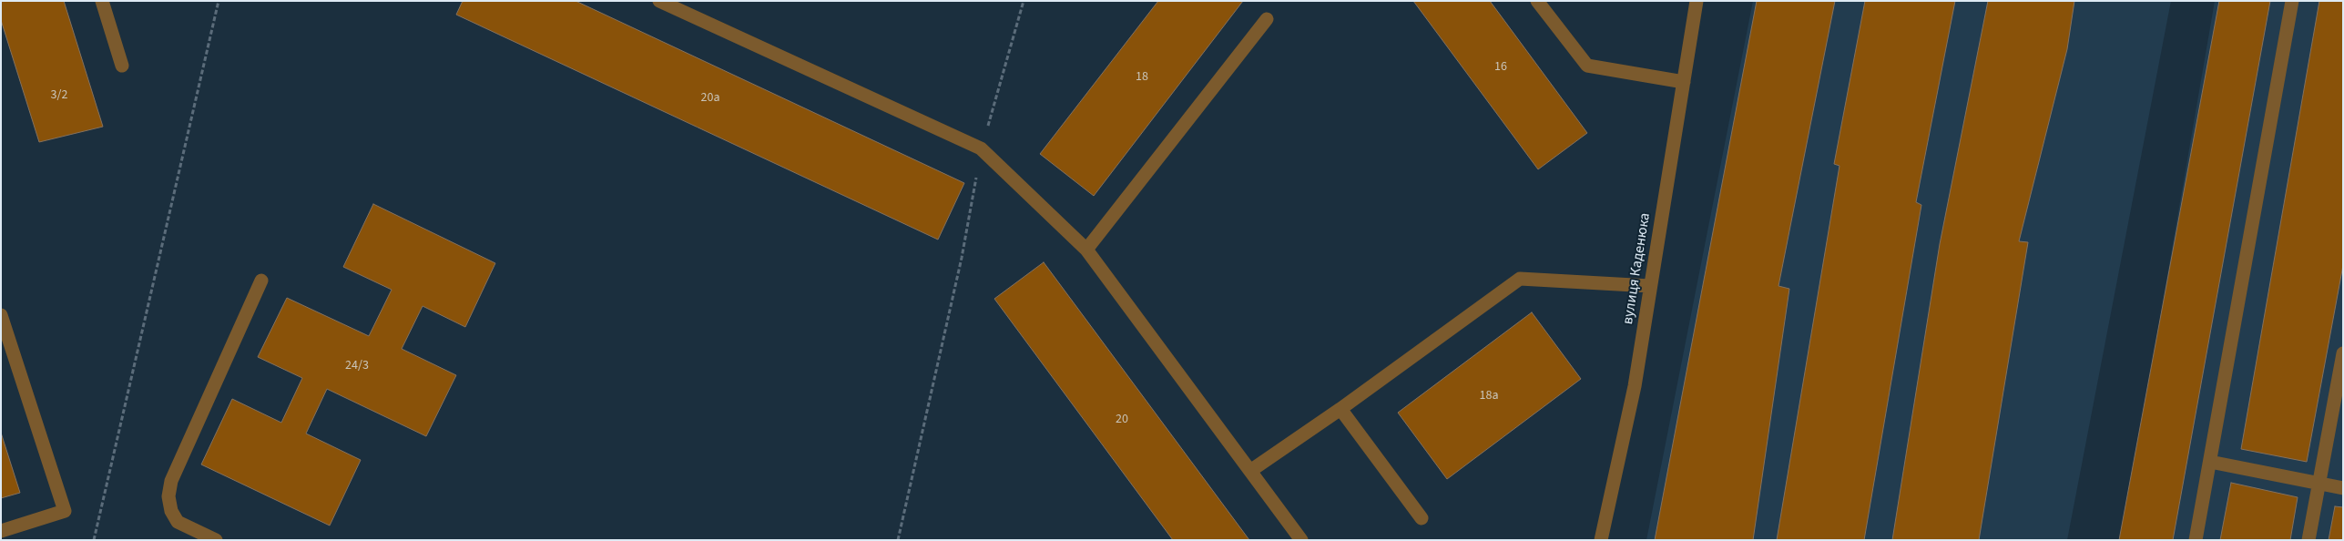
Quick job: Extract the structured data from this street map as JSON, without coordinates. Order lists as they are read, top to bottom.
{
  "streets": {
    "street": ["вулиця Каденюка"]
  },
  "house_numbers": [
    "16",
    "18",
    "3/2",
    "20а",
    "24/3",
    "18а",
    "20"
  ]
}
